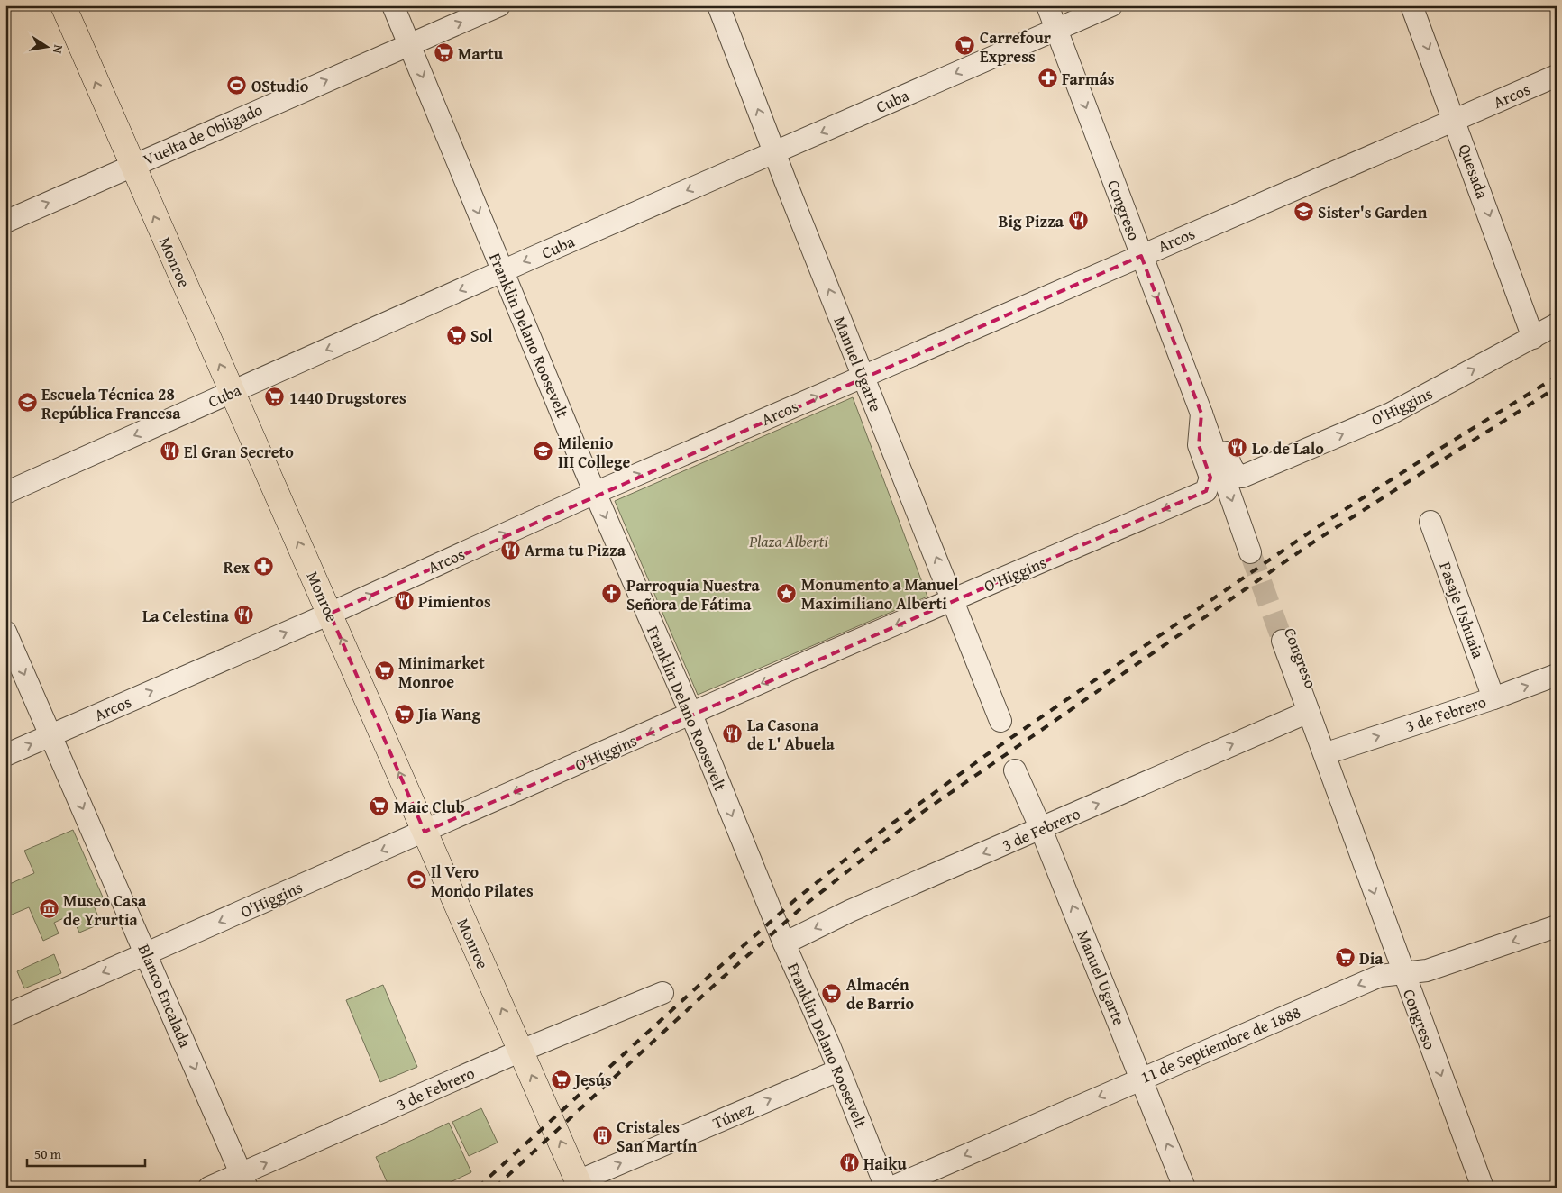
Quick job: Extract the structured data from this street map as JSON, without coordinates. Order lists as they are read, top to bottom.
{
  "streets": {
    "main road": ["Monroe"],
    "street": [
      "Arcos",
      "Cuba",
      "Vuelta de Obligado",
      "Quesada",
      "Congreso",
      "Franklin Delano Roosevelt",
      "Manuel Ugarte",
      "O'Higgins",
      "Pasaje Ushuaia",
      "3 de Febrero",
      "Blanco Encalada",
      "11 de Septiembre de 1888",
      "Túnez"
    ]
  },
  "crossings": [
    ["Arcos", "Quesada"],
    ["Arcos", "Congreso"],
    ["Arcos", "Monroe"],
    ["Arcos", "Franklin Delano Roosevelt"],
    ["Arcos", "Manuel Ugarte"],
    ["Arcos", "Blanco Encalada"],
    ["Cuba", "Congreso"],
    ["Cuba", "Monroe"],
    ["Cuba", "Franklin Delano Roosevelt"],
    ["Cuba", "Manuel Ugarte"],
    ["Vuelta de Obligado", "Monroe"],
    ["Vuelta de Obligado", "Franklin Delano Roosevelt"],
    ["Quesada", "O'Higgins"],
    ["Congreso", "O'Higgins"],
    ["Congreso", "3 de Febrero"],
    ["Congreso", "11 de Septiembre de 1888"],
    ["Monroe", "O'Higgins"],
    ["Monroe", "3 de Febrero"],
    ["Monroe", "Túnez"],
    ["Franklin Delano Roosevelt", "O'Higgins"],
    ["Franklin Delano Roosevelt", "3 de Febrero"],
    ["Franklin Delano Roosevelt", "Túnez"],
    ["Manuel Ugarte", "O'Higgins"],
    ["Manuel Ugarte", "3 de Febrero"],
    ["Manuel Ugarte", "11 de Septiembre de 1888"],
    ["O'Higgins", "Blanco Encalada"],
    ["Pasaje Ushuaia", "3 de Febrero"],
    ["3 de Febrero", "Blanco Encalada"]
  ],
  "one_way": [
    "Arcos",
    "Cuba",
    "Vuelta de Obligado",
    "Quesada",
    "Congreso",
    "Monroe",
    "Franklin Delano Roosevelt",
    "Manuel Ugarte",
    "Blanco Encalada",
    "11 de Septiembre de 1888",
    "Túnez"
  ],
  "parks": ["Plaza Alberti"],
  "places": {
    "supermarket": [
      "Carrefour Express",
      "Martu",
      "Sol",
      "1440 Drugstores",
      "Minimarket Monroe",
      "Jia Wang",
      "Maic Club",
      "Dia",
      "Almacén de Barrio",
      "Jesús"
    ],
    "pharmacy": ["Farmás", "Rex"],
    "sports": ["OStudio", "Il Vero Mondo Pilates"],
    "school or university": ["Sister's Garden", "Escuela Técnica 28 República Francesa", "Milenio III College"],
    "restaurant": [
      "Big Pizza",
      "Lo de Lalo",
      "El Gran Secreto",
      "Arma tu Pizza",
      "Pimientos",
      "La Celestina",
      "La Casona de L' Abuela",
      "Haiku"
    ],
    "place": ["Monumento a Manuel Maximiliano Alberti"],
    "church": ["Parroquia Nuestra Señora de Fátima"],
    "museum": ["Museo Casa de Yrurtia"],
    "building": ["Cristales San Martín"]
  },
  "scale_bar": "50 m",
  "north": "right"
}
